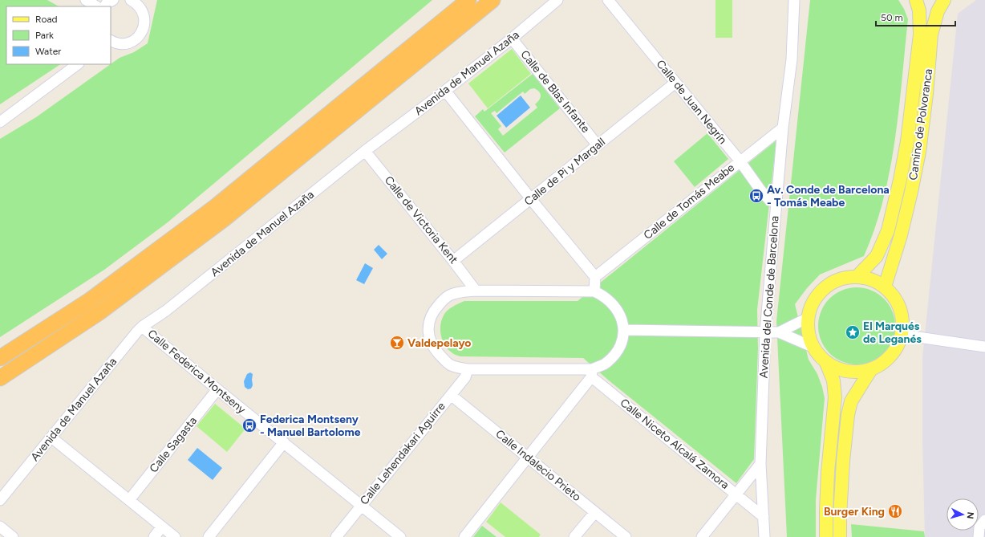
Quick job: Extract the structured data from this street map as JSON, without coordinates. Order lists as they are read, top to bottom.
{
  "streets": {
    "main road": ["Camino de Polvoranca"],
    "street": [
      "Avenida de Manuel Azaña",
      "Calle de Blas Infante",
      "Calle de Juan Negrín",
      "Calle de Pi y Margall",
      "Calle de Tomás Meabe",
      "Calle de Victoria Kent",
      "Avenida del Conde de Barcelona",
      "Calle Federica Montseny",
      "Calle Niceto Alcalá Zamora",
      "Calle Sagasta",
      "Calle Lehendakari Aguirre",
      "Calle Indalecio Prieto"
    ]
  },
  "crossings": [
    ["Avenida de Manuel Azaña", "Calle de Blas Infante"],
    ["Avenida de Manuel Azaña", "Calle de Victoria Kent"],
    ["Avenida de Manuel Azaña", "Calle Federica Montseny"],
    ["Calle de Blas Infante", "Calle de Pi y Margall"],
    ["Calle de Juan Negrín", "Calle de Pi y Margall"],
    ["Calle de Juan Negrín", "Calle de Tomás Meabe"],
    ["Calle de Juan Negrín", "Avenida del Conde de Barcelona"],
    ["Calle de Pi y Margall", "Calle de Victoria Kent"],
    ["Calle de Tomás Meabe", "Avenida del Conde de Barcelona"],
    ["Avenida del Conde de Barcelona", "Calle Niceto Alcalá Zamora"],
    ["Calle Federica Montseny", "Calle Sagasta"],
    ["Calle Federica Montseny", "Calle Lehendakari Aguirre"],
    ["Calle Lehendakari Aguirre", "Calle Indalecio Prieto"]
  ],
  "places": {
    "bus stop": ["Av. Conde de Barcelona - Tomás Meabe", "Federica Montseny - Manuel Bartolome"],
    "place": ["El Marqués de Leganés"],
    "bar": ["Valdepelayo"],
    "restaurant": ["Burger King"]
  },
  "legend": ["Road", "Park", "Water"],
  "scale_bar": "50 m",
  "north": "right"
}
